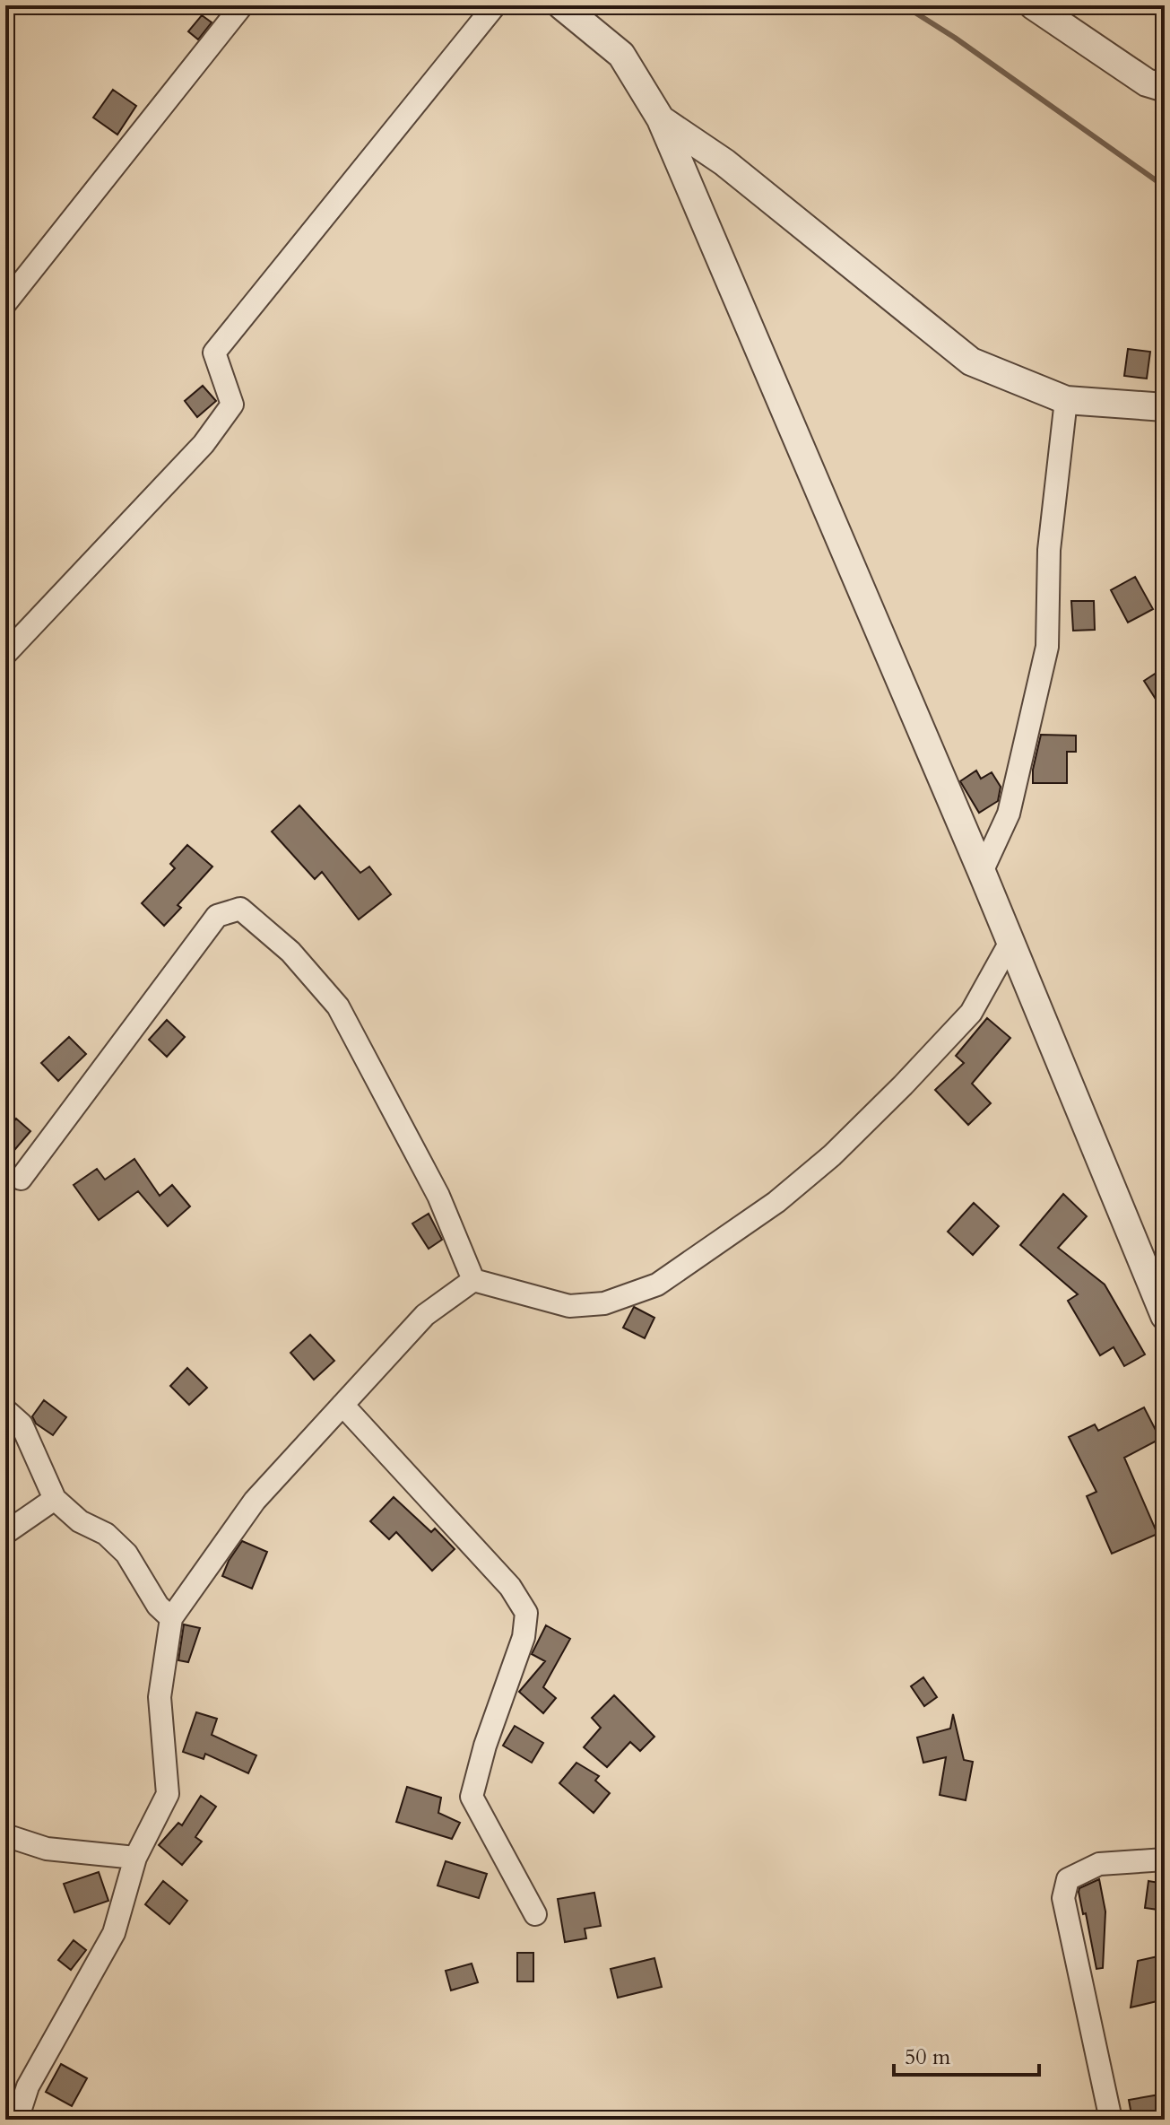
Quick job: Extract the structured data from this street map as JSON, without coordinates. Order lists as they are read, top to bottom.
{
  "scale_bar": "50 m"
}
